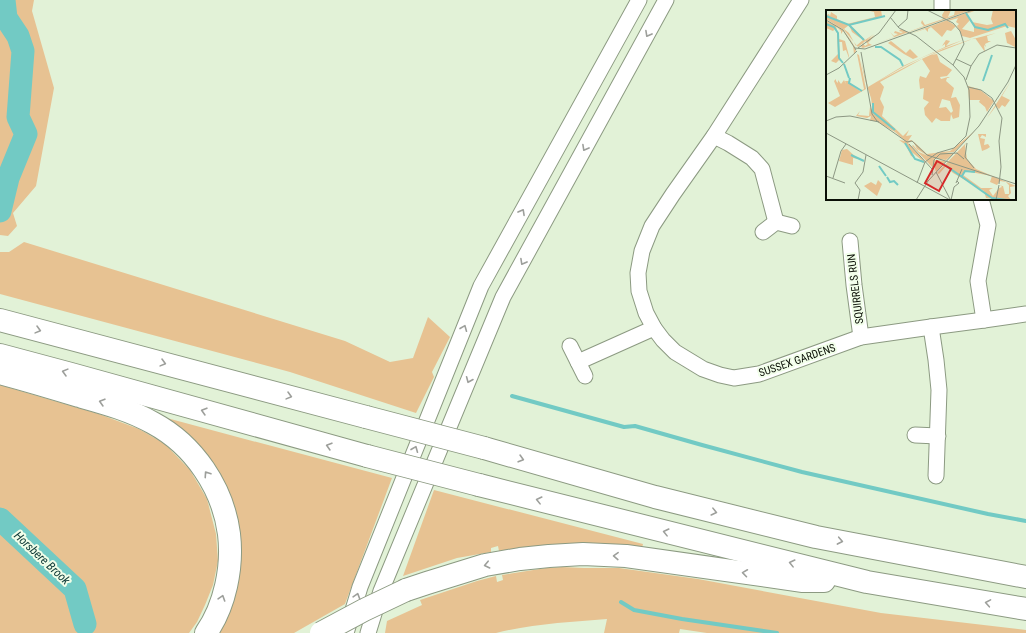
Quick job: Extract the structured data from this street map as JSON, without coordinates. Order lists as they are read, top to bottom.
{
  "streets": {
    "street": ["SQUIRRELS RUN", "SUSSEX GARDENS"]
  },
  "crossings": [
    ["SQUIRRELS RUN", "SUSSEX GARDENS"]
  ],
  "water": ["Horsbere Brook"]
}
